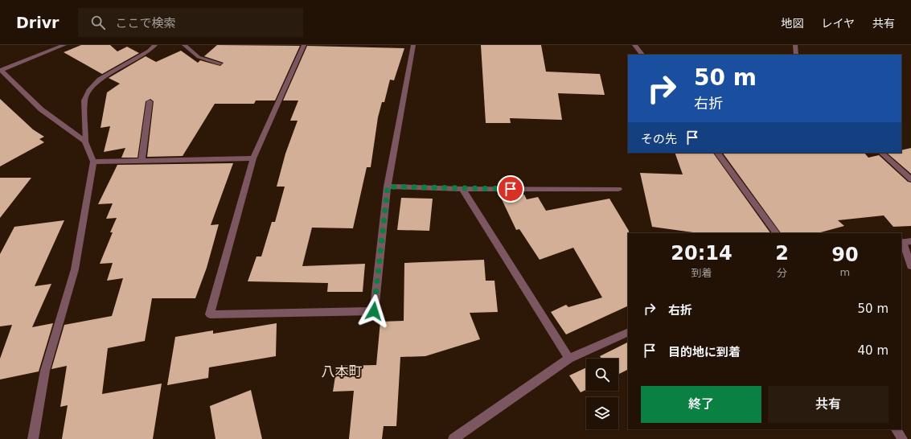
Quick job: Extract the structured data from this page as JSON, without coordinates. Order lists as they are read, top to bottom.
{
  "districts": ["八本町"],
  "page": {
    "header": "Drivr",
    "search": "ここで検索",
    "nav": ["地図", "レイヤ", "共有"],
    "turn": ["50 m", "右折"],
    "then": "その先",
    "eta": [
      "20:14",
      "到着",
      "2",
      "分",
      "90",
      "m"
    ],
    "list": [
      {
        "name": "右折",
        "value": "50 m"
      },
      {
        "name": "目的地に到着",
        "value": "40 m"
      }
    ],
    "buttons": ["終了", "共有"]
  }
}
